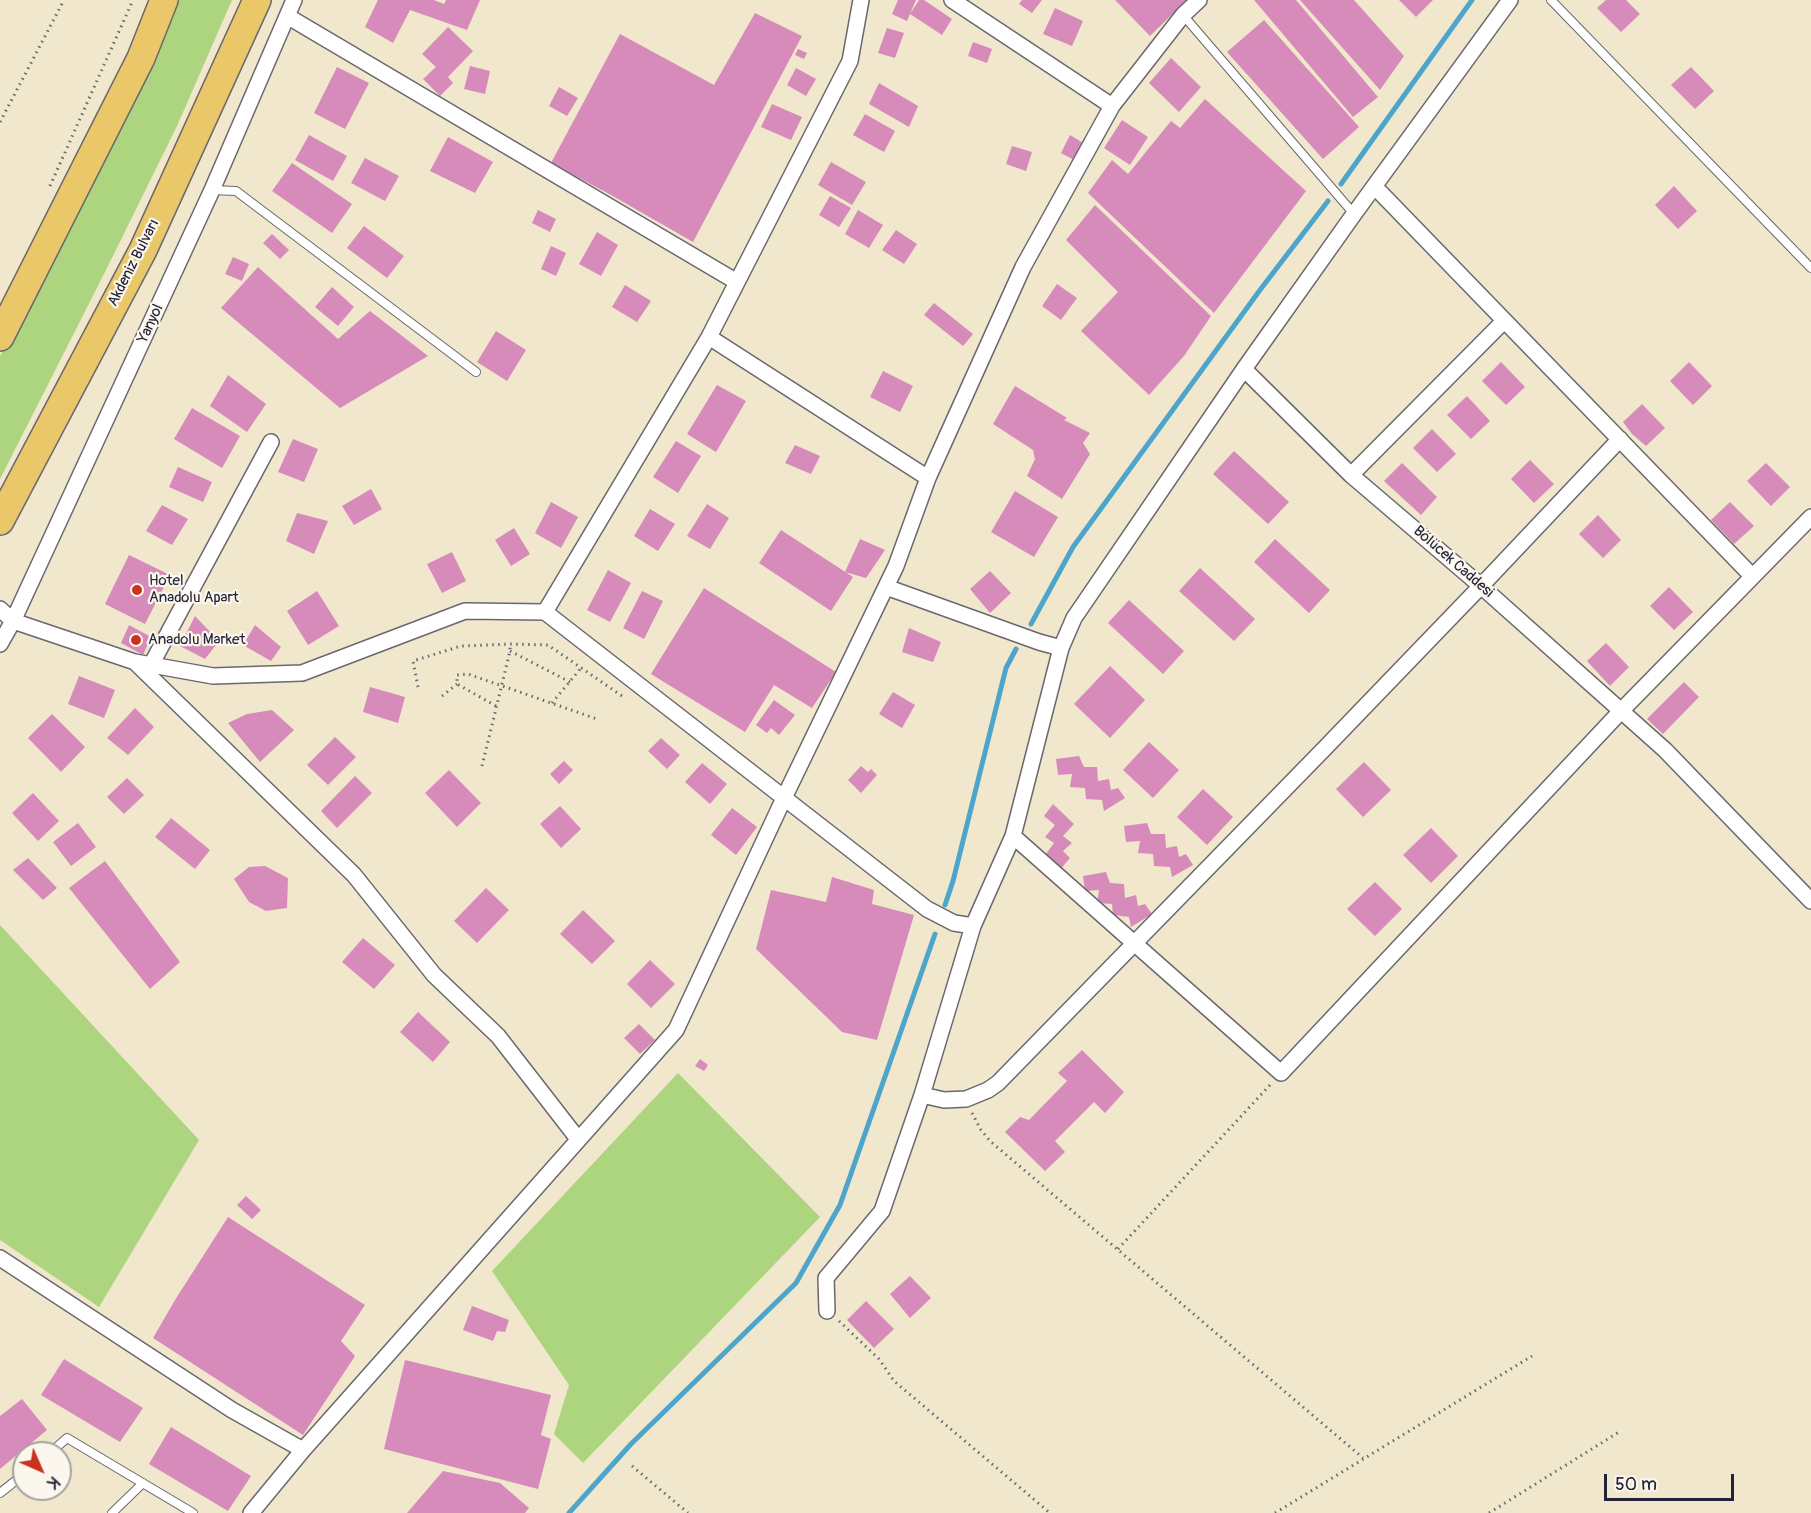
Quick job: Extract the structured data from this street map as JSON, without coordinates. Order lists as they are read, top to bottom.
{
  "streets": {
    "highway": ["Akdeniz Bulvarı"],
    "street": ["Yanyol", "Bölücek Caddesi"]
  },
  "places": ["Hotel Anadolu Apart", "Anadolu Market"],
  "scale_bar": "50 m",
  "north": "bottom right"
}
